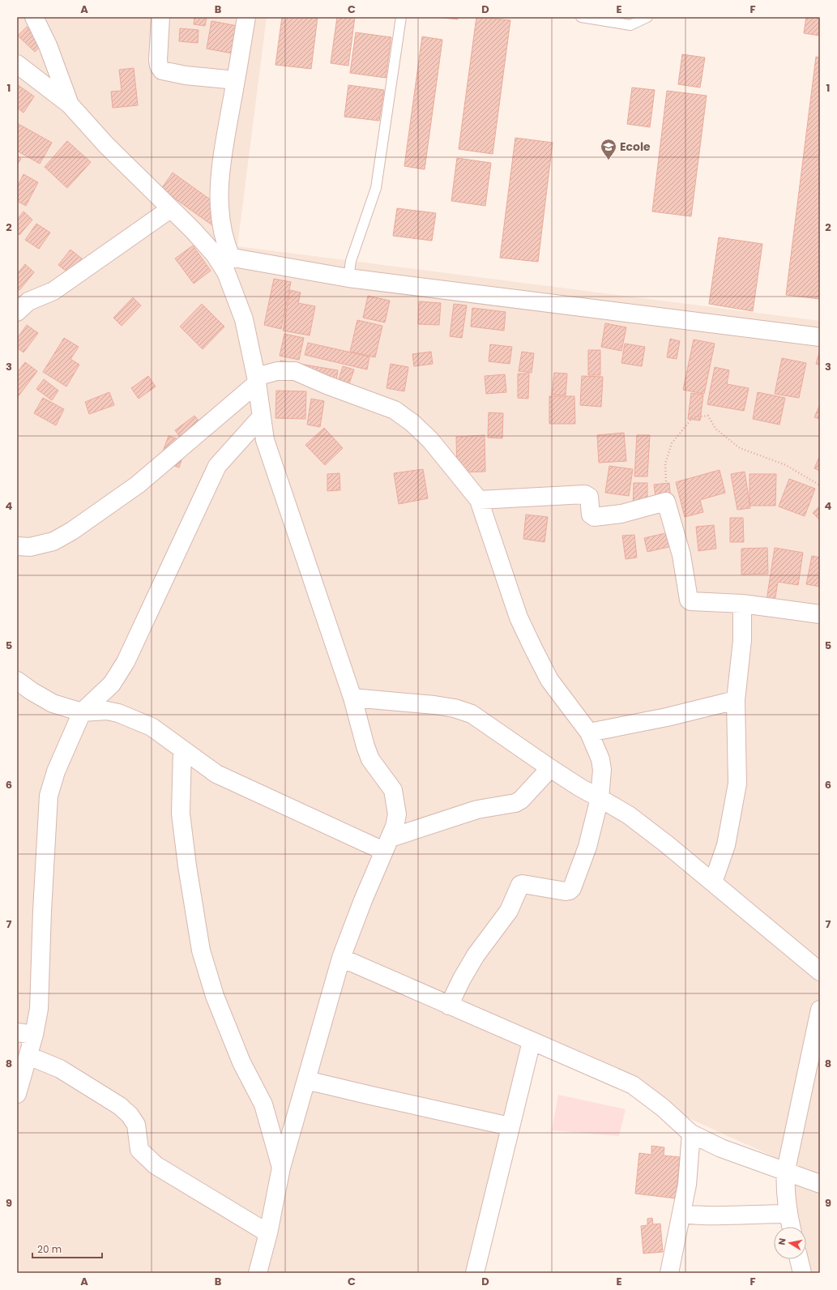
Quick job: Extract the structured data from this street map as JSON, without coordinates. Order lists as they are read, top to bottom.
{
  "places": {
    "school or university": ["Ecole"]
  },
  "scale_bar": "20 m",
  "north": "left",
  "grid": {
    "columns": [
      "A",
      "B",
      "C",
      "D",
      "E",
      "F"
    ],
    "rows": [
      "1",
      "2",
      "3",
      "4",
      "5",
      "6",
      "7",
      "8",
      "9"
    ]
  }
}
